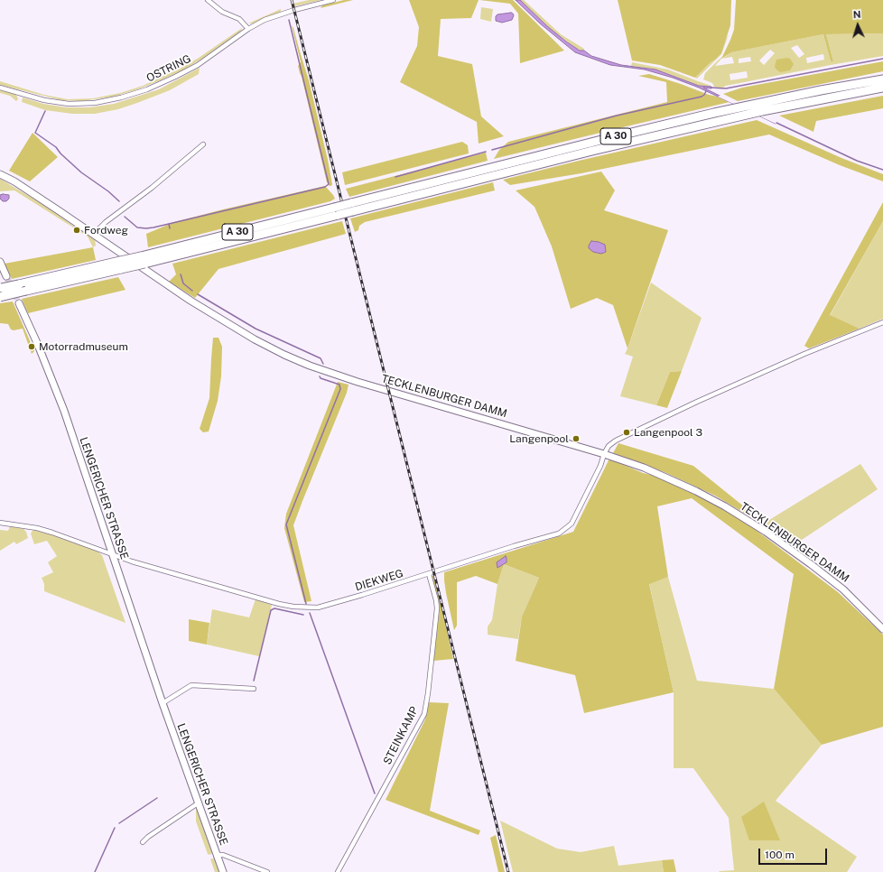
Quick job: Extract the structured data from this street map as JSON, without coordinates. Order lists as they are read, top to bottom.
{
  "streets": {
    "highway": ["A 30"],
    "main road": ["TECKLENBURGER DAMM", "LENGERICHER STRASSE"],
    "street": ["OSTRING", "DIEKWEG", "STEINKAMP"]
  },
  "crossings": [
    ["TECKLENBURGER DAMM", "DIEKWEG"],
    ["LENGERICHER STRASSE", "DIEKWEG"],
    ["DIEKWEG", "STEINKAMP"]
  ],
  "places": [
    "Fordweg",
    "Motorradmuseum",
    "Langenpool 3",
    "Langenpool"
  ],
  "scale_bar": "100 m",
  "north": "top"
}
